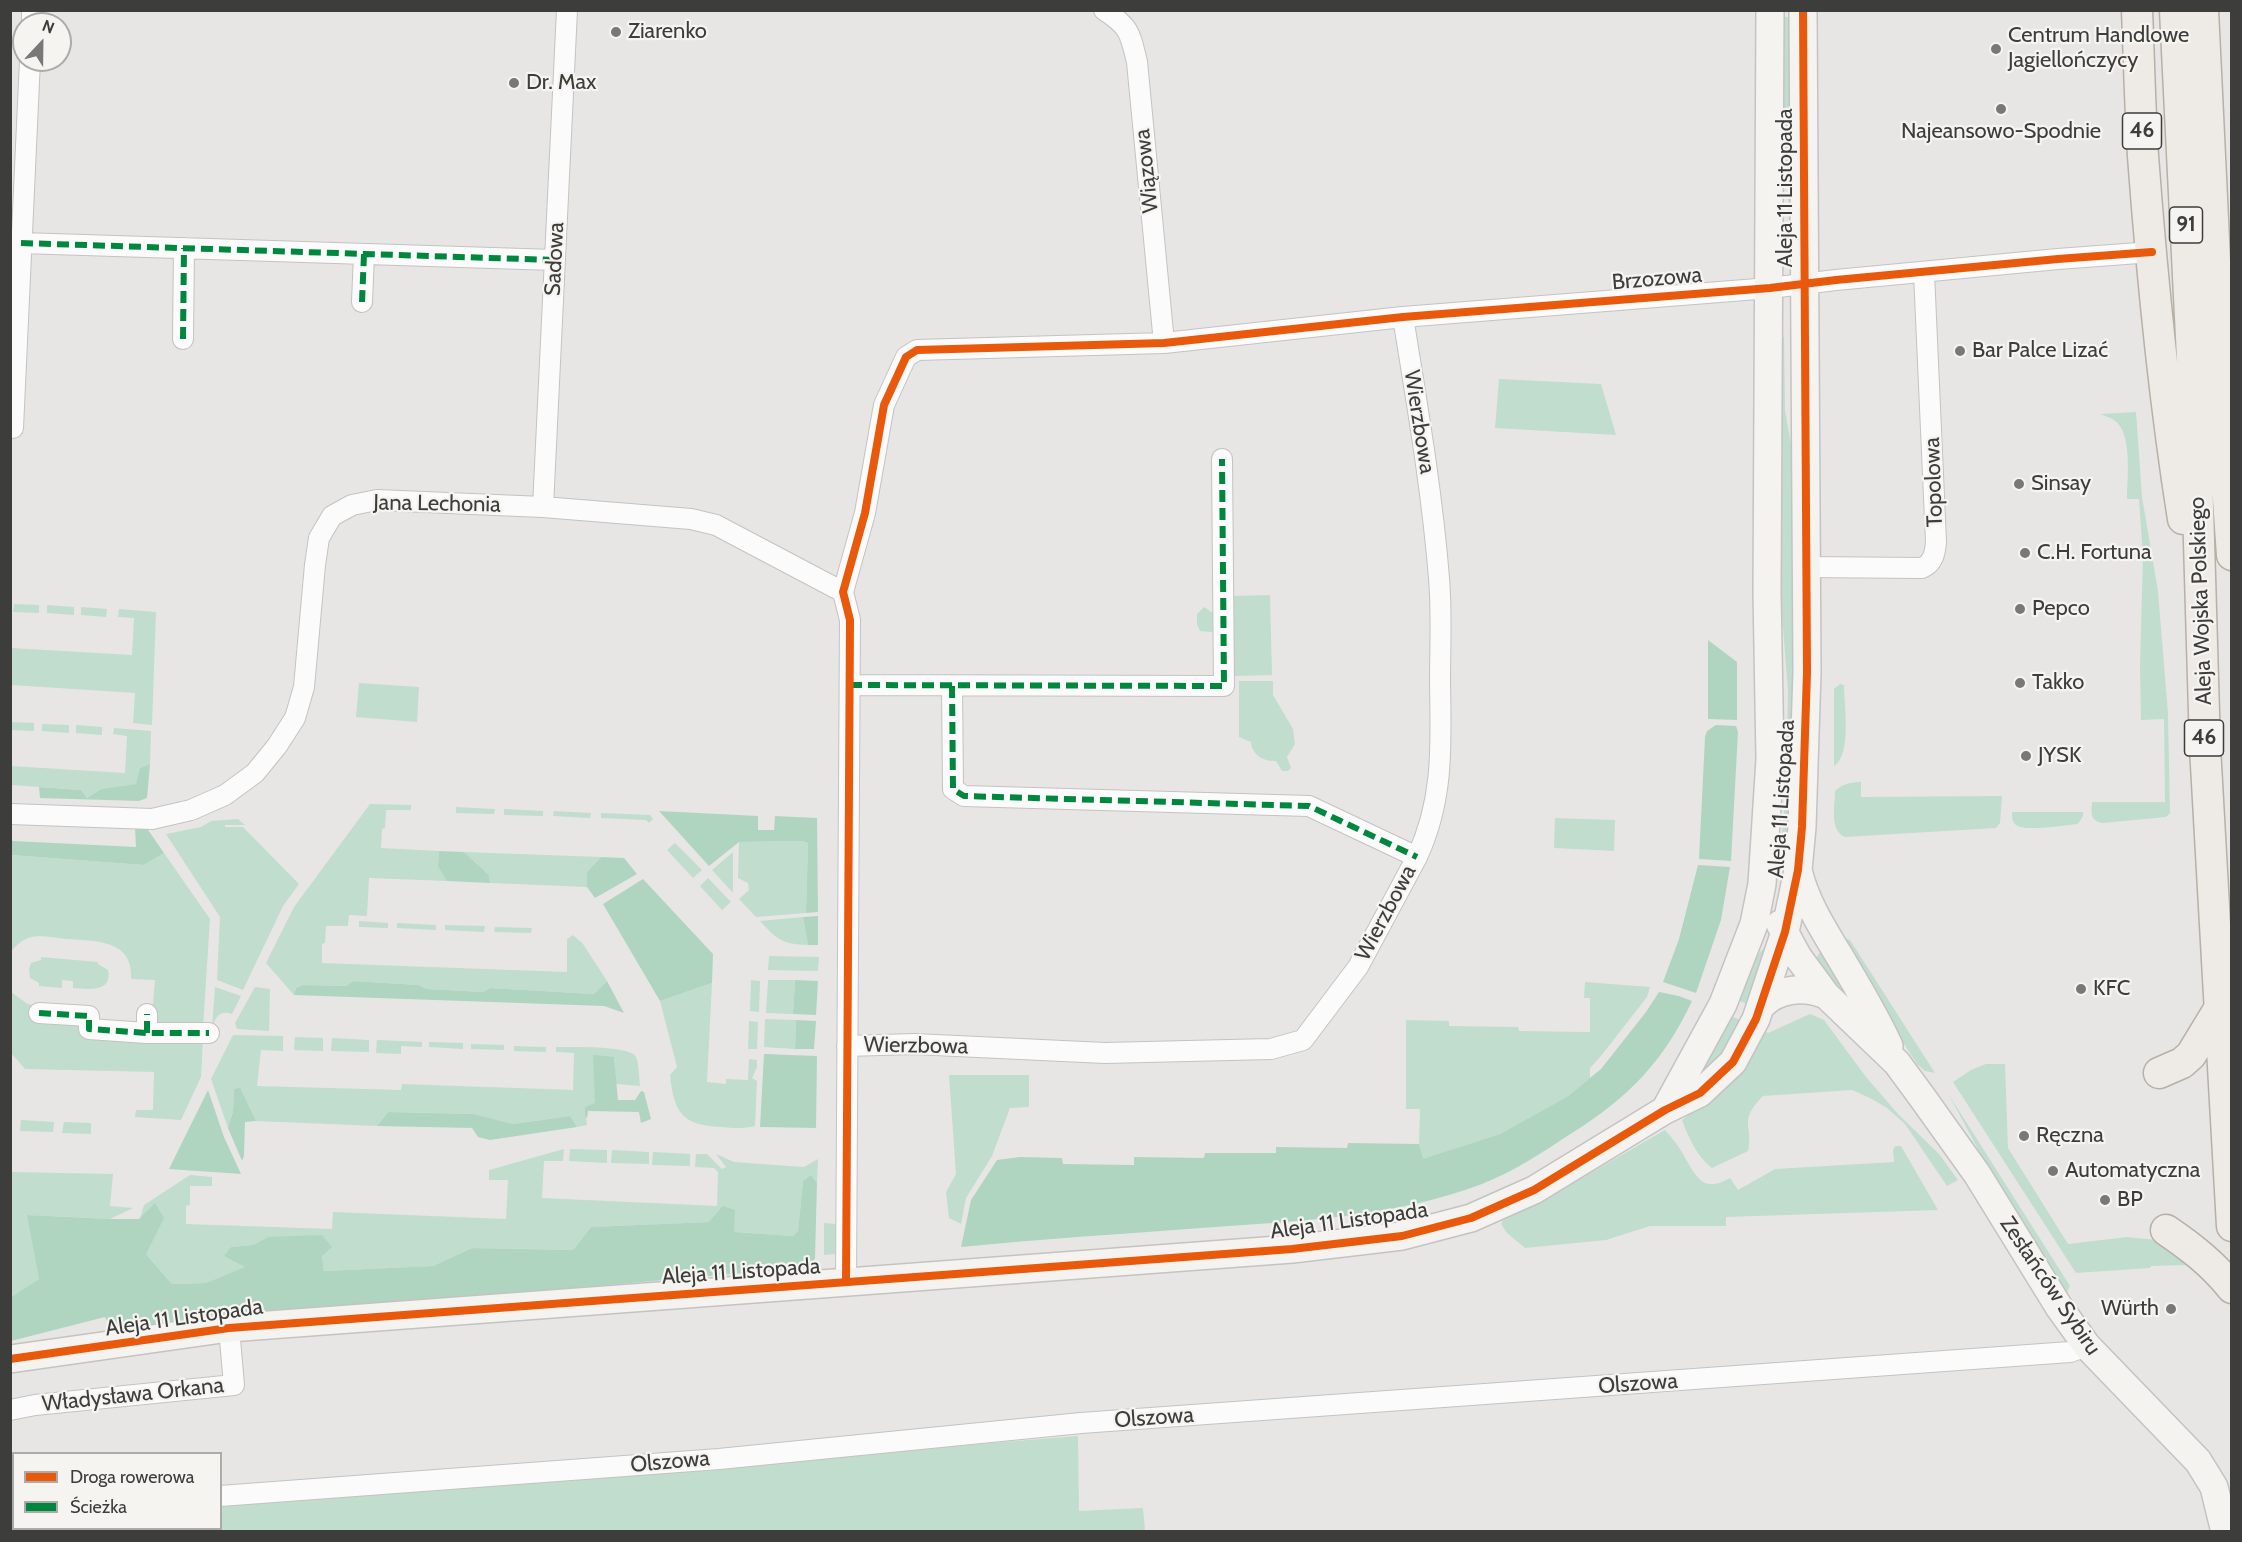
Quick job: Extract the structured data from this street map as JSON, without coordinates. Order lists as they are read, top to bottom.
{
  "streets": {
    "main road": ["46", "91", "Aleja Wojska Polskiego"],
    "street": [
      "Wiązowa",
      "Aleja 11 Listopada",
      "Sadowa",
      "Brzozowa",
      "Wierzbowa",
      "Topolowa",
      "Jana Lechonia",
      "Zesłańców Sybiru",
      "Olszowa",
      "Władysława Orkana"
    ]
  },
  "crossings": [
    ["46", "Brzozowa"],
    ["Wiązowa", "Brzozowa"],
    ["Aleja 11 Listopada", "Brzozowa"],
    ["Aleja 11 Listopada", "Topolowa"],
    ["Aleja 11 Listopada", "Zesłańców Sybiru"],
    ["Aleja 11 Listopada", "Władysława Orkana"],
    ["Sadowa", "Jana Lechonia"],
    ["Brzozowa", "Wierzbowa"],
    ["Brzozowa", "Topolowa"],
    ["Brzozowa", "Jana Lechonia"],
    ["Zesłańców Sybiru", "Olszowa"]
  ],
  "places": [
    "Ziarenko",
    "Centrum Handlowe Jagiellończycy",
    "Dr. Max",
    "Najeansowo-Spodnie",
    "Bar Palce Lizać",
    "Sinsay",
    "C.H. Fortuna",
    "Pepco",
    "Takko",
    "JYSK",
    "KFC",
    "Ręczna",
    "Automatyczna",
    "BP",
    "Würth"
  ],
  "legend": ["Droga rowerowa", "Ścieżka"],
  "north": "top"
}
